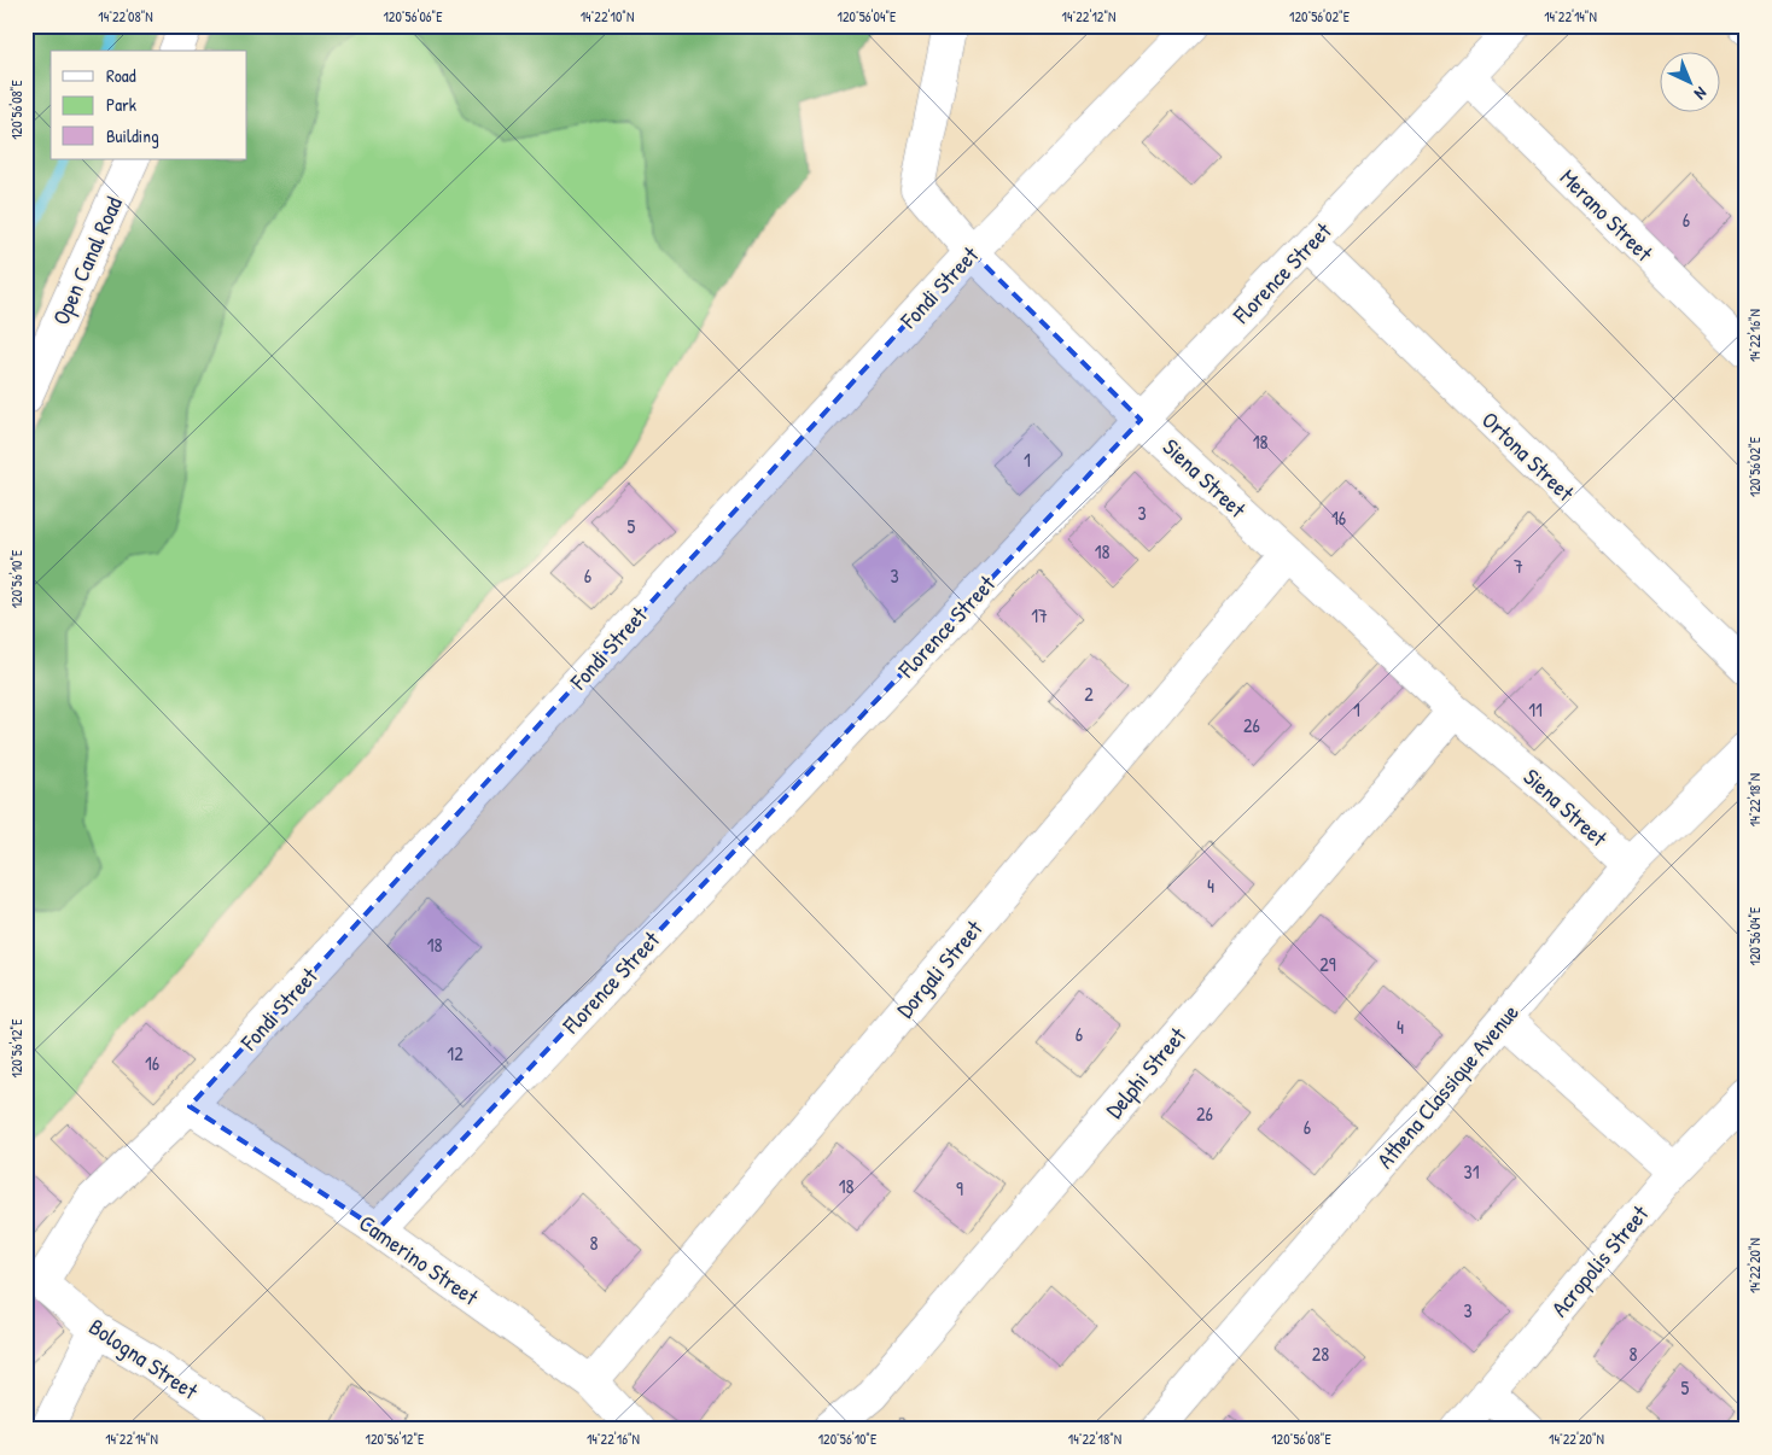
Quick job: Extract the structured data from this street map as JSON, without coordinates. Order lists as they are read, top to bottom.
{
  "streets": {
    "street": [
      "Merano Street",
      "Open Canal Road",
      "Florence Street",
      "Fondi Street",
      "Ortona Street",
      "Siena Street",
      "Dorgali Street",
      "Delphi Street",
      "Athena Classique Avenue",
      "Camerino Street",
      "Acropolis Street",
      "Bologna Street"
    ]
  },
  "crossings": [
    ["Merano Street", "Florence Street"],
    ["Florence Street", "Ortona Street"],
    ["Florence Street", "Siena Street"],
    ["Florence Street", "Camerino Street"],
    ["Fondi Street", "Siena Street"],
    ["Fondi Street", "Camerino Street"],
    ["Fondi Street", "Bologna Street"],
    ["Siena Street", "Dorgali Street"],
    ["Siena Street", "Delphi Street"],
    ["Siena Street", "Athena Classique Avenue"],
    ["Dorgali Street", "Camerino Street"]
  ],
  "house_numbers": [
    "6",
    "18",
    "1",
    "3",
    "16",
    "5",
    "18",
    "7",
    "6",
    "3",
    "17",
    "2",
    "1",
    "11",
    "26",
    "4",
    "18",
    "29",
    "4",
    "6",
    "12",
    "16",
    "26",
    "6",
    "31",
    "18",
    "9",
    "8",
    "3",
    "28",
    "8",
    "5"
  ],
  "legend": ["Road", "Park", "Building"],
  "north": "bottom right",
  "coordinates": [
    "14°22'08\"N",
    "120°56'06\"E",
    "14°22'10\"N",
    "120°56'04\"E",
    "14°22'12\"N",
    "120°56'02\"E",
    "14°22'14\"N",
    "120°56'08\"E",
    "14°22'16\"N",
    "120°56'10\"E",
    "14°22'18\"N",
    "120°56'12\"E",
    "14°22'20\"N"
  ]
}
